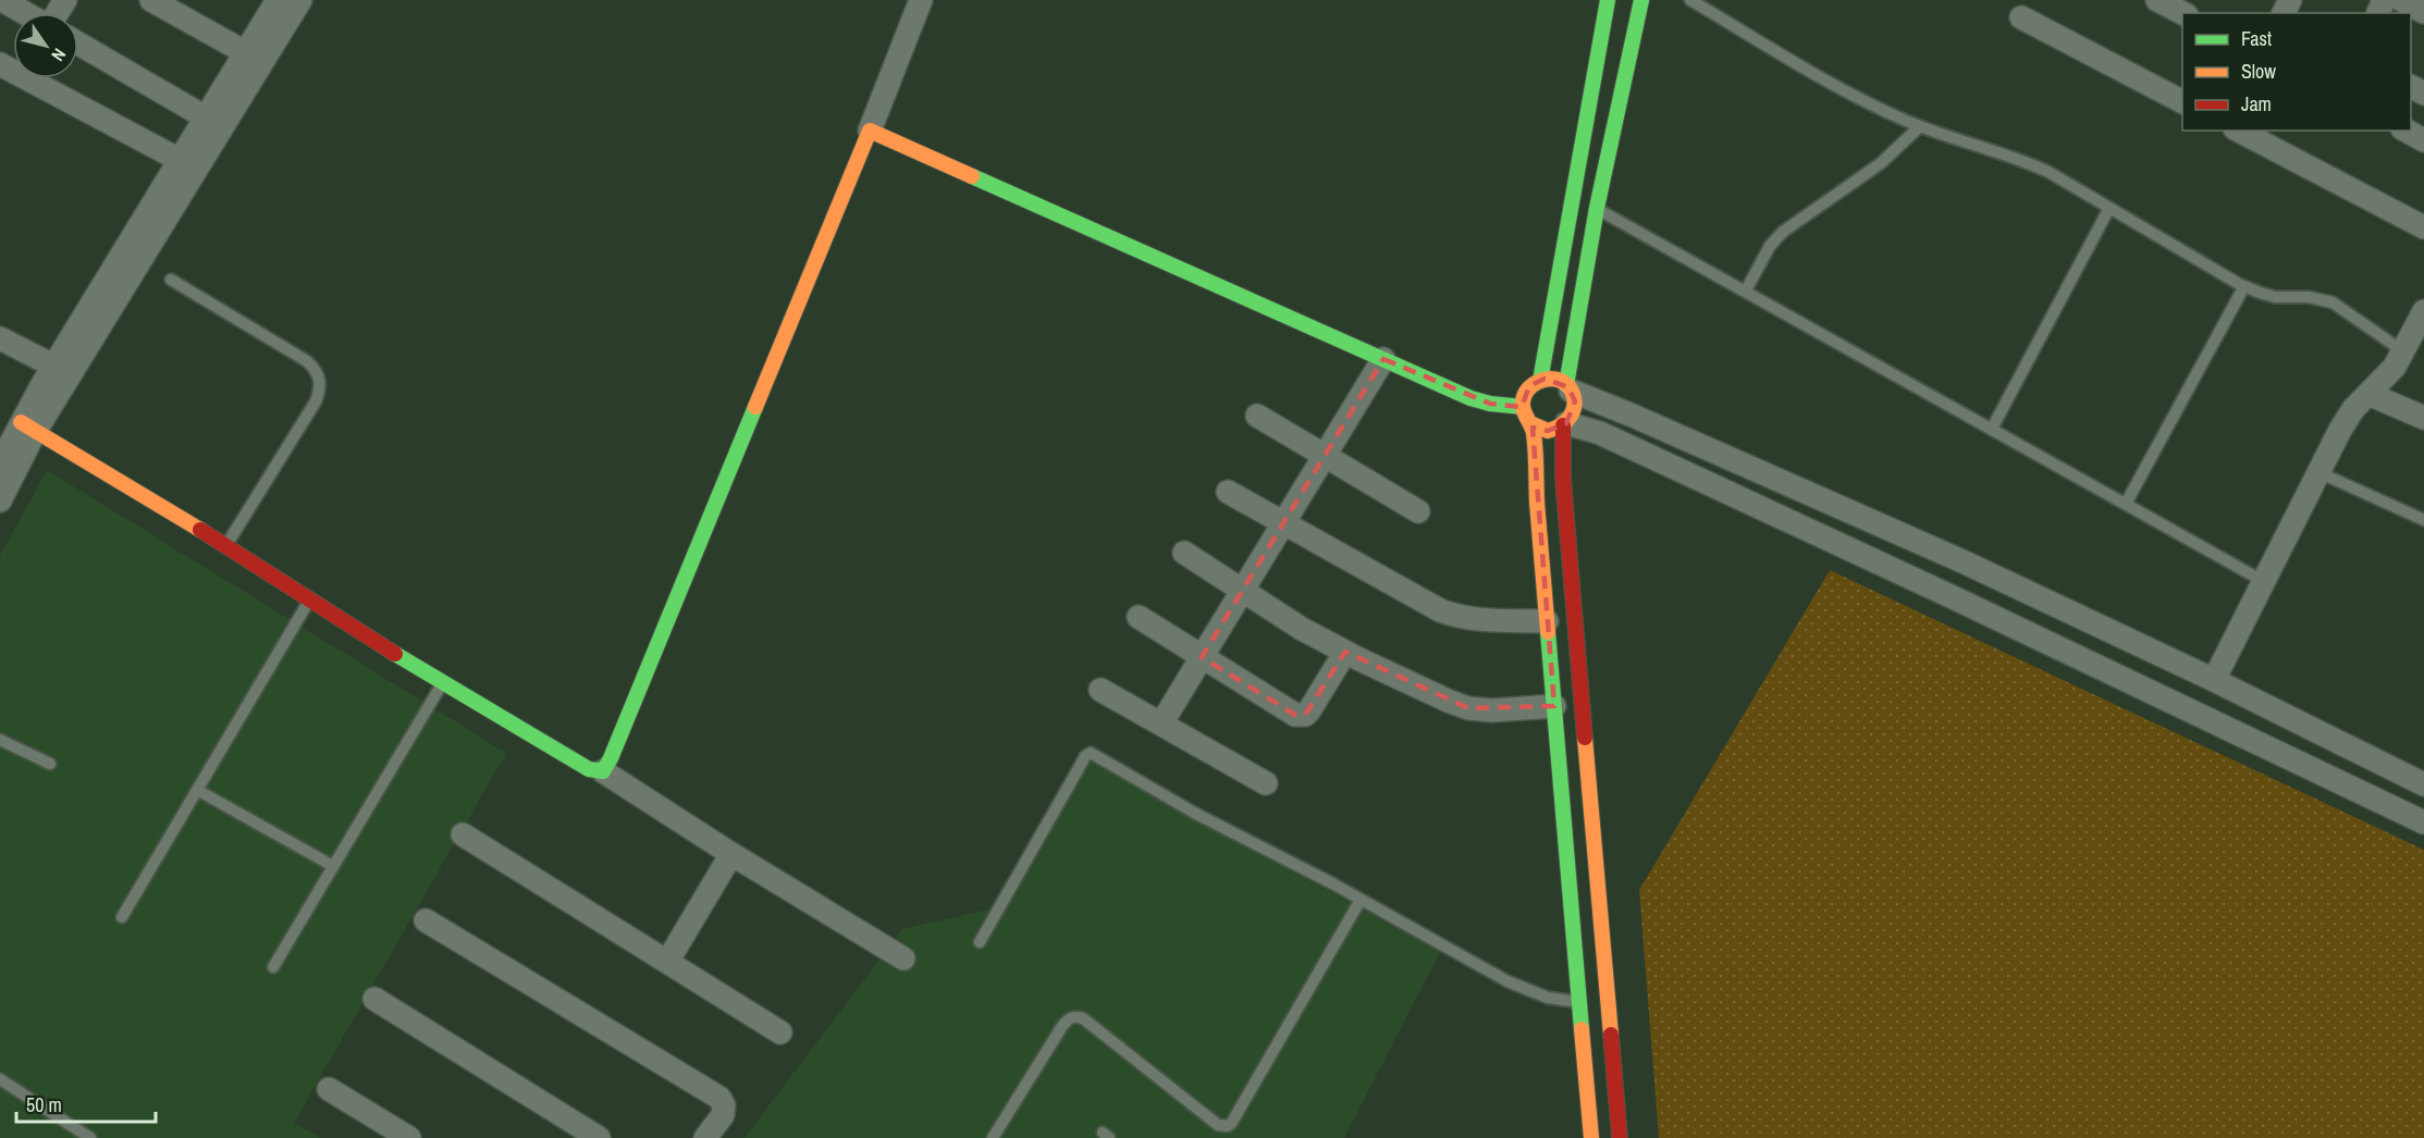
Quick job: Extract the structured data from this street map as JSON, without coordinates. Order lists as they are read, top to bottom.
{
  "legend": ["Fast", "Slow", "Jam"],
  "scale_bar": "50 m",
  "north": "bottom right"
}
